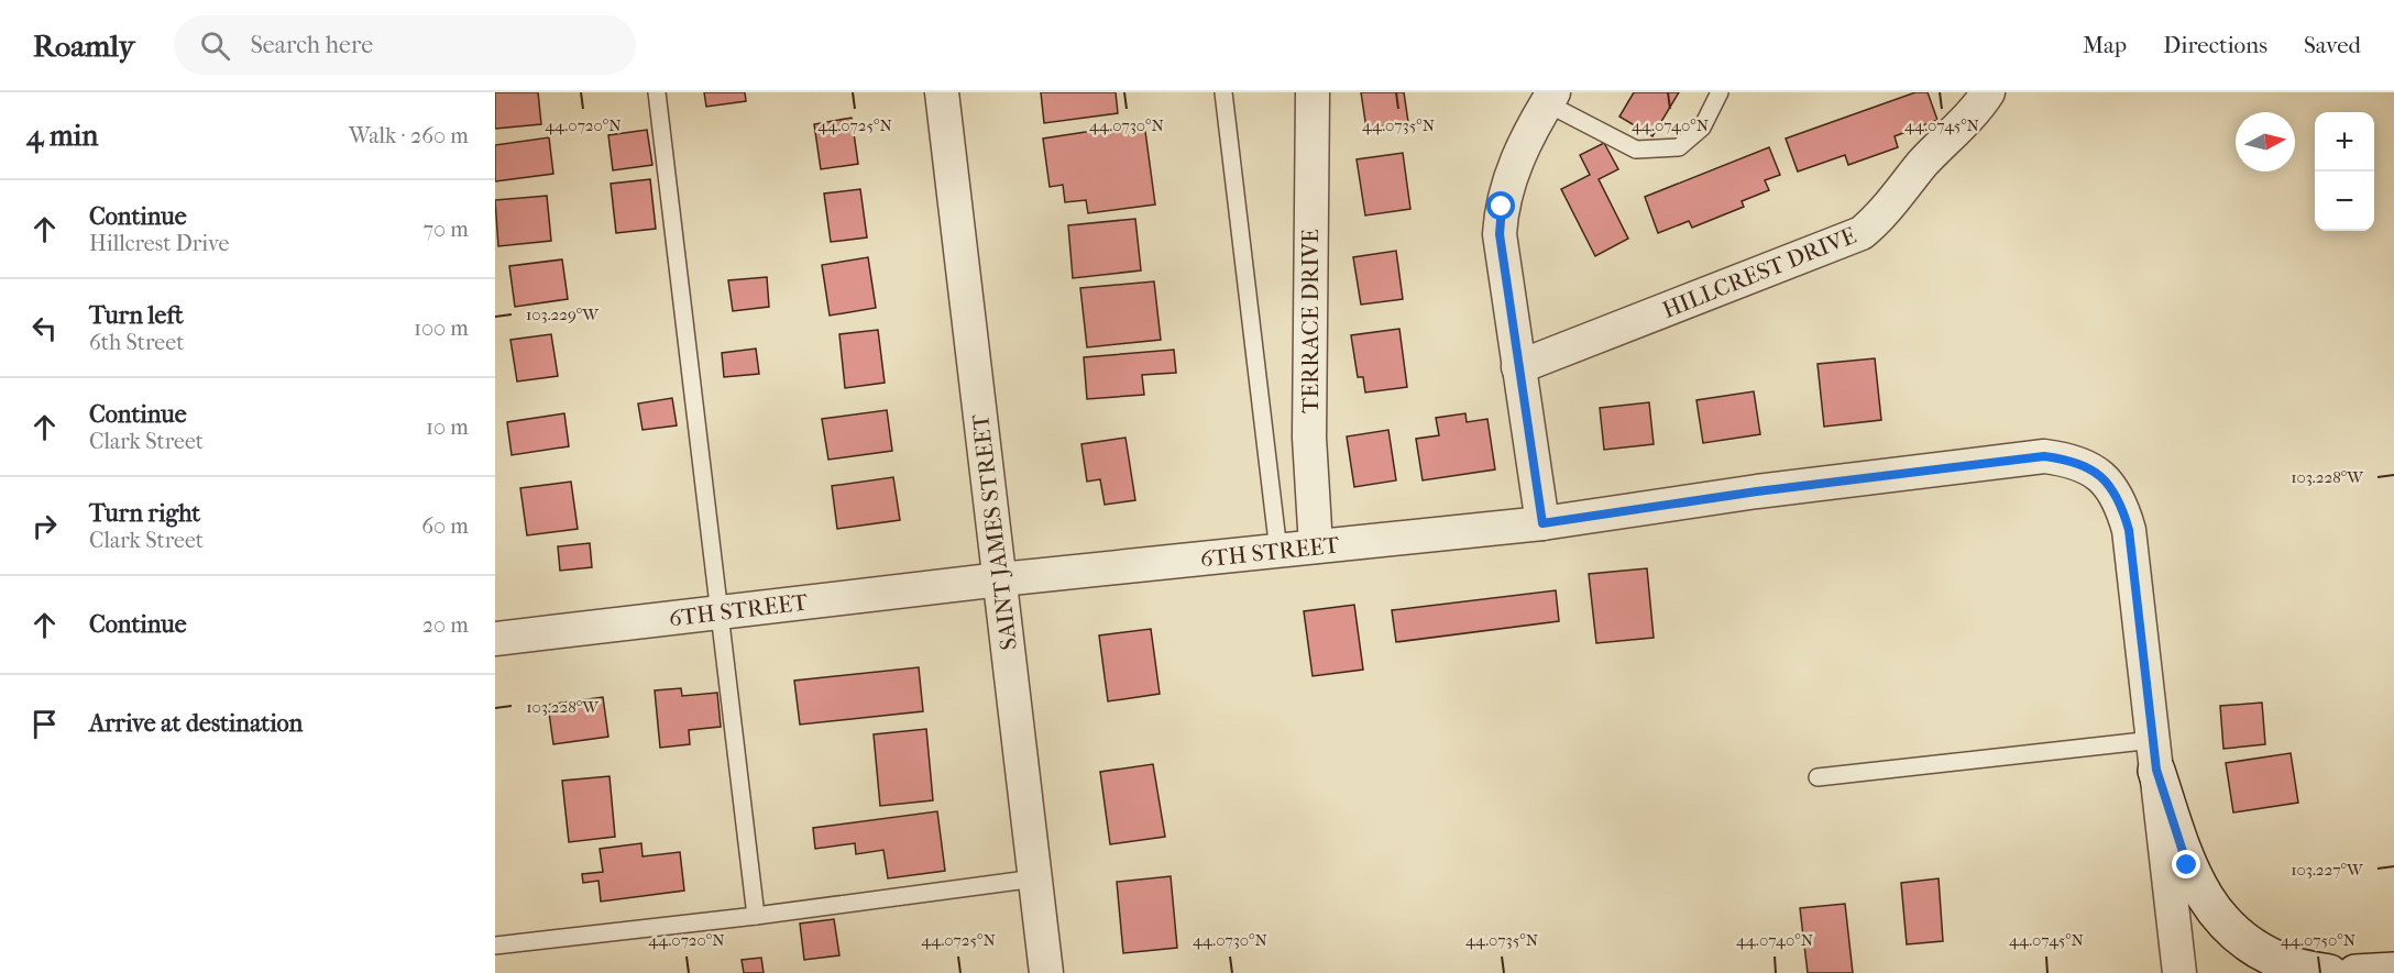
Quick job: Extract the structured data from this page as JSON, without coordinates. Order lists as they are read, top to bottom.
{
  "streets": {
    "street": [
      "HILLCREST DRIVE",
      "TERRACE DRIVE",
      "SAINT JAMES STREET",
      "6TH STREET"
    ]
  },
  "crossings": [
    ["TERRACE DRIVE", "6TH STREET"],
    ["SAINT JAMES STREET", "6TH STREET"]
  ],
  "north": "right",
  "page": {
    "header": "Roamly",
    "search": "Search here",
    "nav": ["Map", "Directions", "Saved"],
    "heading": ["4 min", "Walk · 260 m"],
    "map_buttons": ["+", "−"],
    "list": [
      ["Continue", "Hillcrest Drive", "70 m"],
      ["Turn left", "6th Street", "100 m"],
      ["Continue", "Clark Street", "10 m"],
      ["Turn right", "Clark Street", "60 m"],
      ["Continue", "20 m"],
      "Arrive at destination"
    ]
  },
  "coordinates": [
    "44.0720°N",
    "44.0725°N",
    "44.0730°N",
    "44.0735°N",
    "44.0740°N",
    "44.0745°N",
    "103.229°W",
    "103.228°W",
    "103.227°W",
    "44.0750°N"
  ]
}
